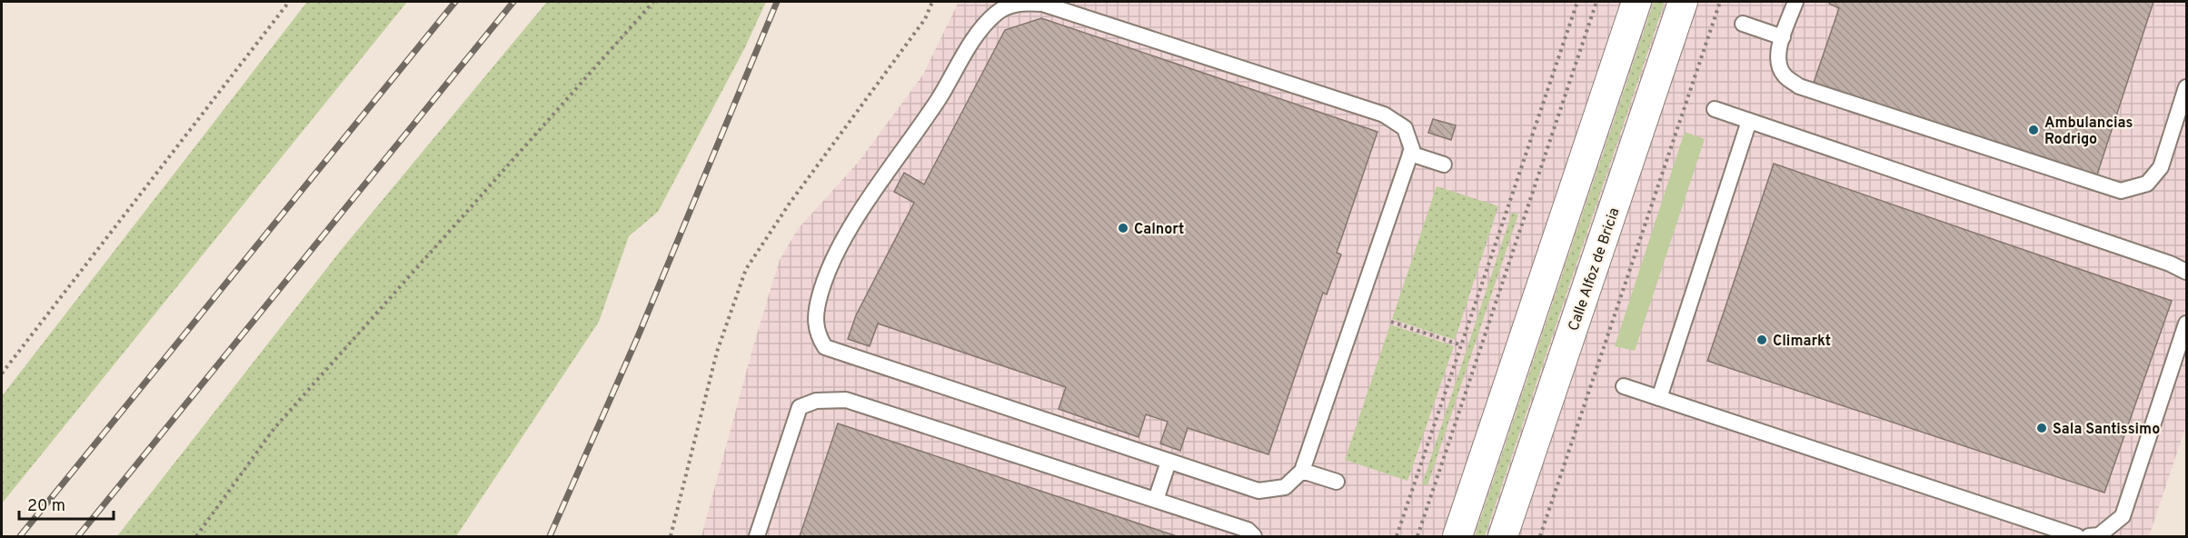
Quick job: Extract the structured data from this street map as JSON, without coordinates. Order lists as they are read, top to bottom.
{
  "streets": {
    "street": ["Calle Alfoz de Bricia"]
  },
  "places": [
    "Ambulancias Rodrigo",
    "Calnort",
    "Climarkt",
    "Sala Santissimo"
  ],
  "scale_bar": "20 m"
}
